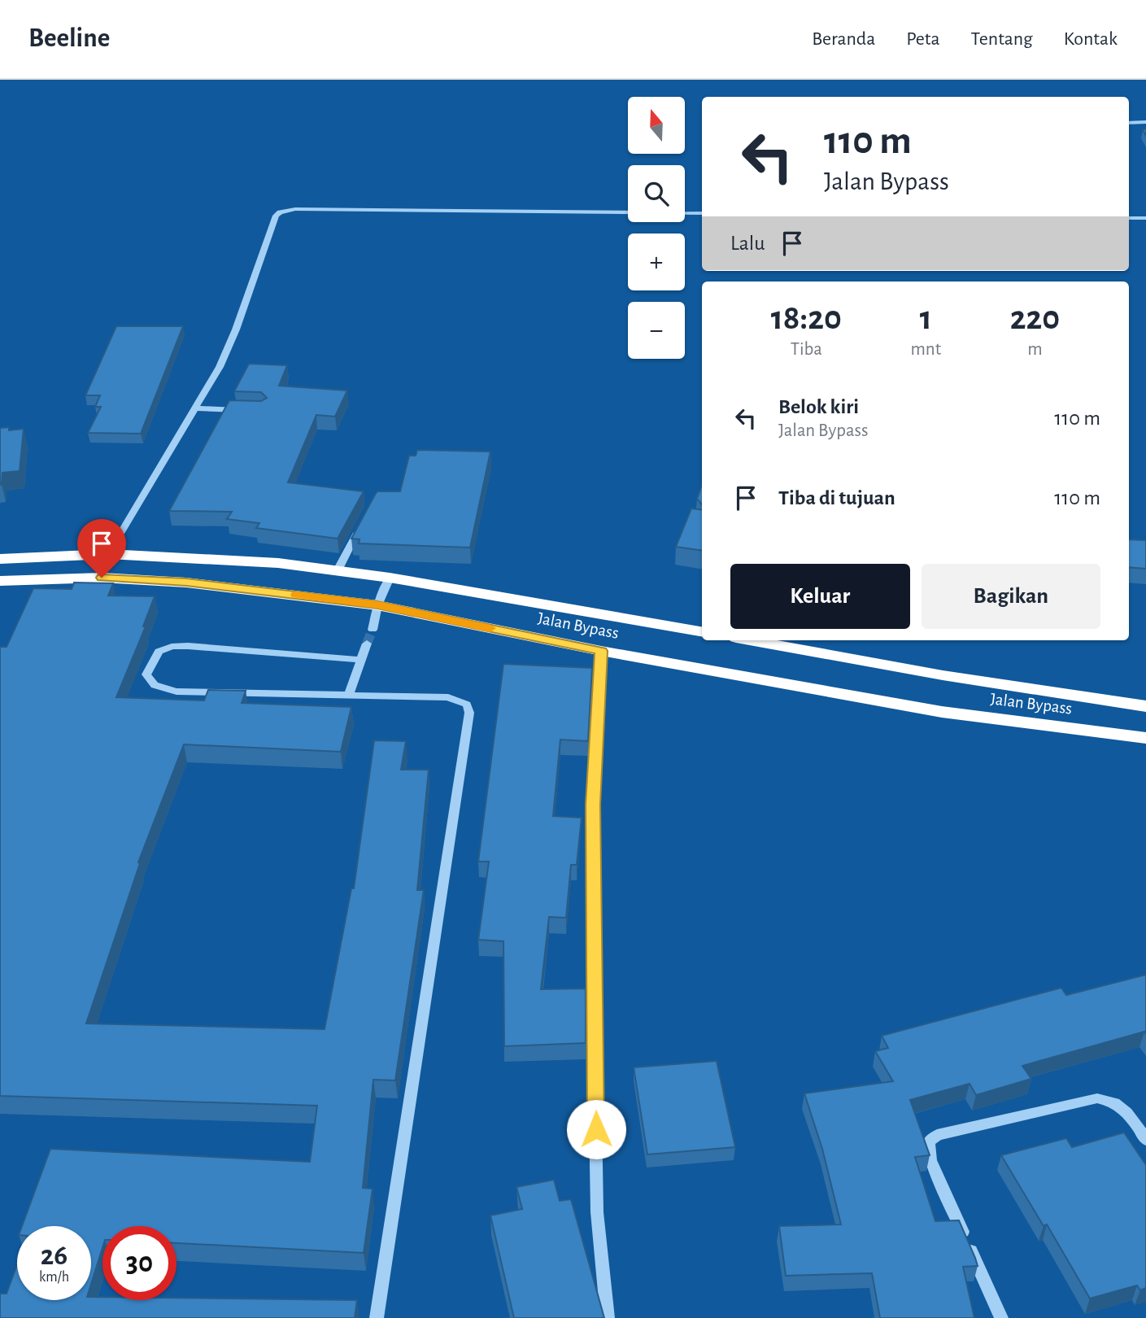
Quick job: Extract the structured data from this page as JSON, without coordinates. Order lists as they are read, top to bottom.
{
  "streets": {
    "highway": ["Jalan Bypass"]
  },
  "north": "top",
  "page": {
    "header": "Beeline",
    "nav": [
      "Beranda",
      "Peta",
      "Tentang",
      "Kontak"
    ],
    "map_buttons": ["+", "−"],
    "turn": ["110 m", "Jalan Bypass"],
    "then": "Lalu",
    "eta": [
      "18:20",
      "Tiba",
      "1",
      "mnt",
      "220",
      "m"
    ],
    "list": [
      {
        "name": "Belok kiri",
        "note": "Jalan Bypass",
        "value": "110 m"
      },
      {
        "name": "Tiba di tujuan",
        "value": "110 m"
      }
    ],
    "buttons": ["Keluar", "Bagikan"],
    "speed": "26 km/h",
    "limit": "30"
  }
}
